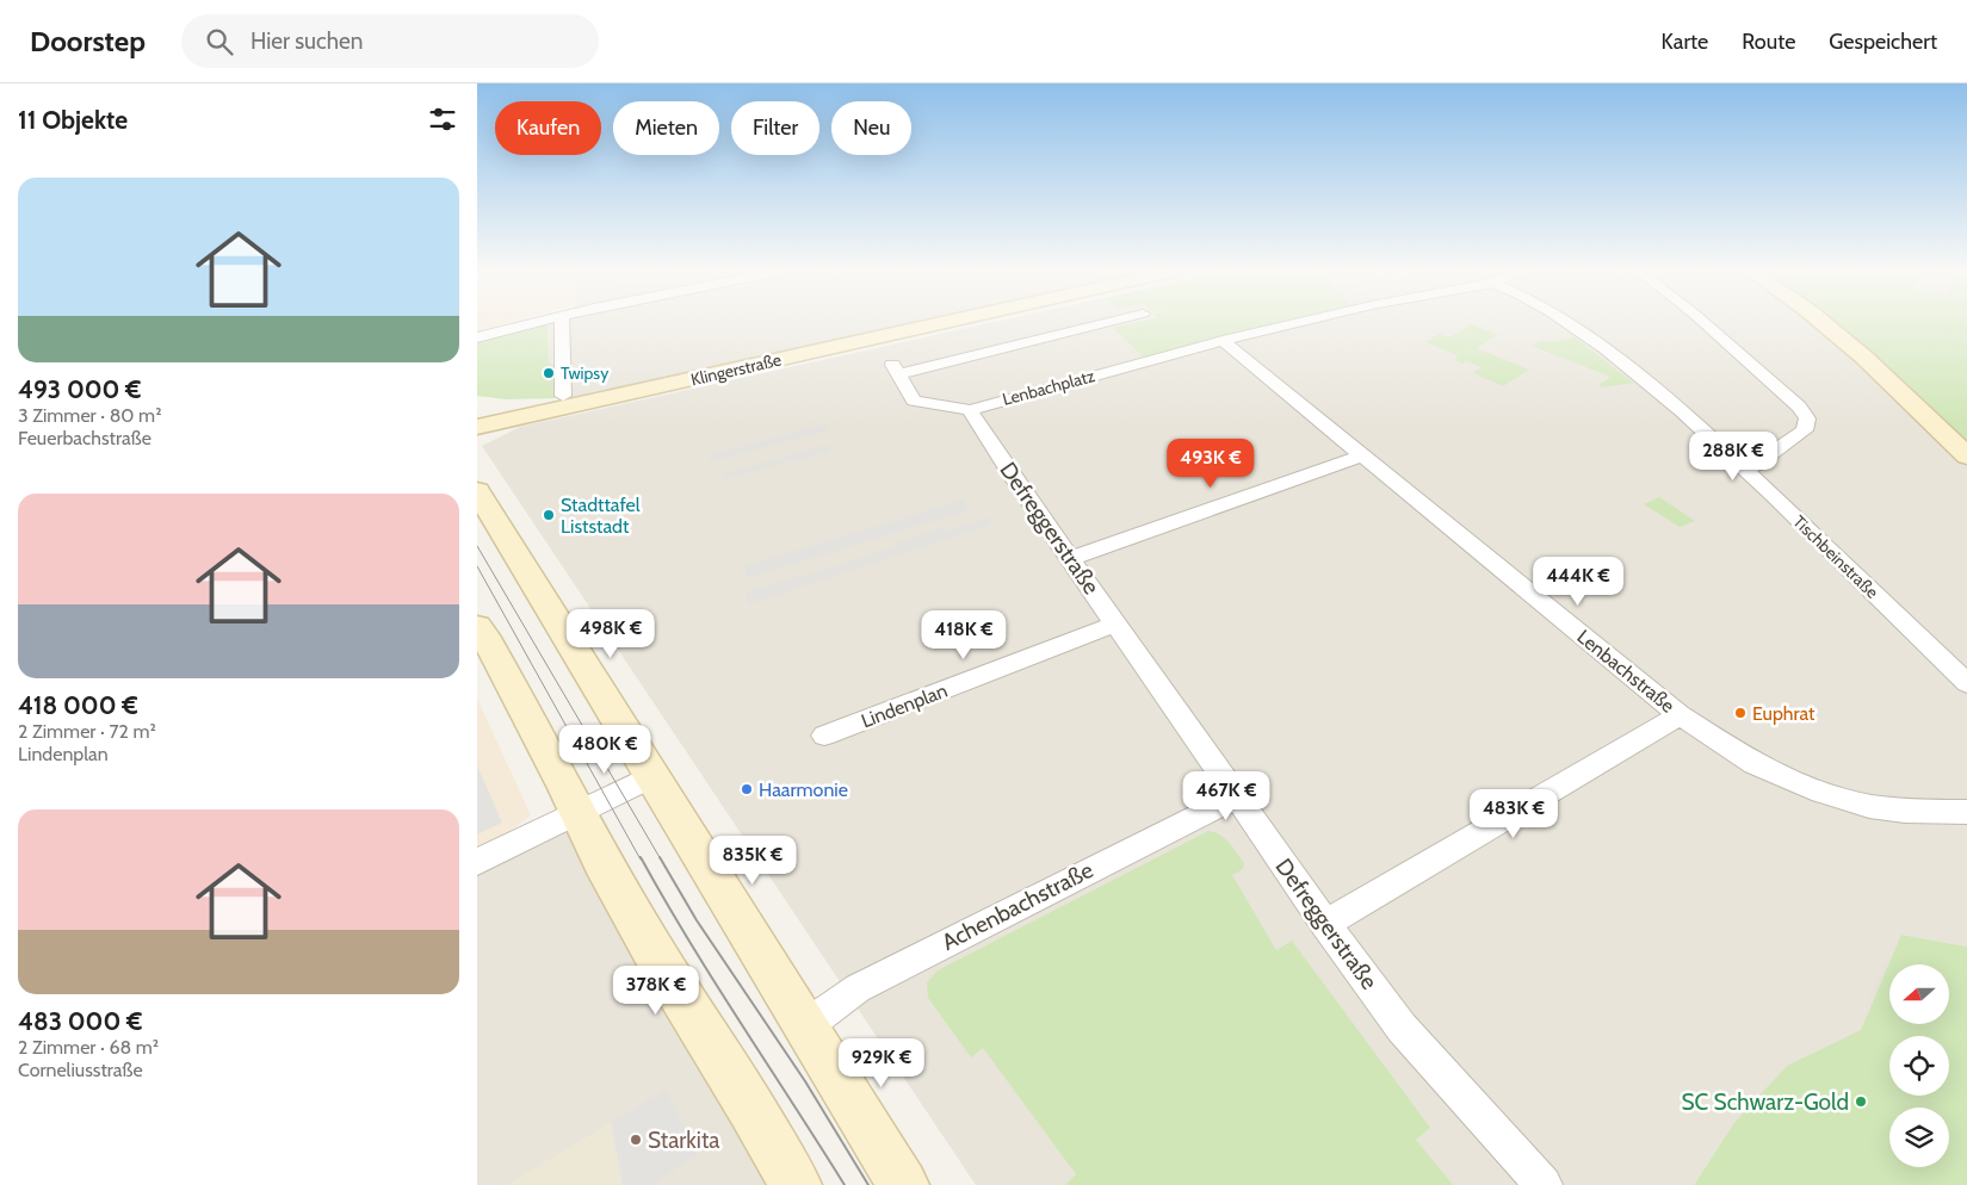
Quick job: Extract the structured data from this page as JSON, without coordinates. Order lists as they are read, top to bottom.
{
  "streets": {
    "street": [
      "Klingerstraße",
      "Lenbachplatz",
      "Defreggerstraße",
      "Tischbeinstraße",
      "Lenbachstraße",
      "Lindenplan",
      "Achenbachstraße"
    ]
  },
  "crossings": [
    ["Lenbachplatz", "Defreggerstraße"],
    ["Lenbachplatz", "Lenbachstraße"],
    ["Defreggerstraße", "Lindenplan"],
    ["Defreggerstraße", "Achenbachstraße"]
  ],
  "places": [
    "Twipsy",
    "Stadttafel Liststadt",
    "Euphrat",
    "Haarmonie",
    "SC Schwarz-Gold",
    "Starkita"
  ],
  "north": "left",
  "page": {
    "header": "Doorstep",
    "search": "Hier suchen",
    "nav": ["Karte", "Route", "Gespeichert"],
    "heading": "11 Objekte",
    "chip": [
      "Kaufen",
      "Mieten",
      "Filter",
      "Neu"
    ],
    "list": [
      {
        "name": "493 000 €",
        "note": "3 Zimmer · 80 m² · Feuerbachstraße"
      },
      {
        "name": "418 000 €",
        "note": "2 Zimmer · 72 m² · Lindenplan"
      },
      {
        "name": "483 000 €",
        "note": "2 Zimmer · 68 m² · Corneliusstraße"
      }
    ],
    "price": [
      "288K €",
      "493K €",
      "444K €",
      "498K €",
      "418K €",
      "480K €",
      "467K €",
      "483K €",
      "835K €",
      "378K €",
      "929K €"
    ]
  }
}
